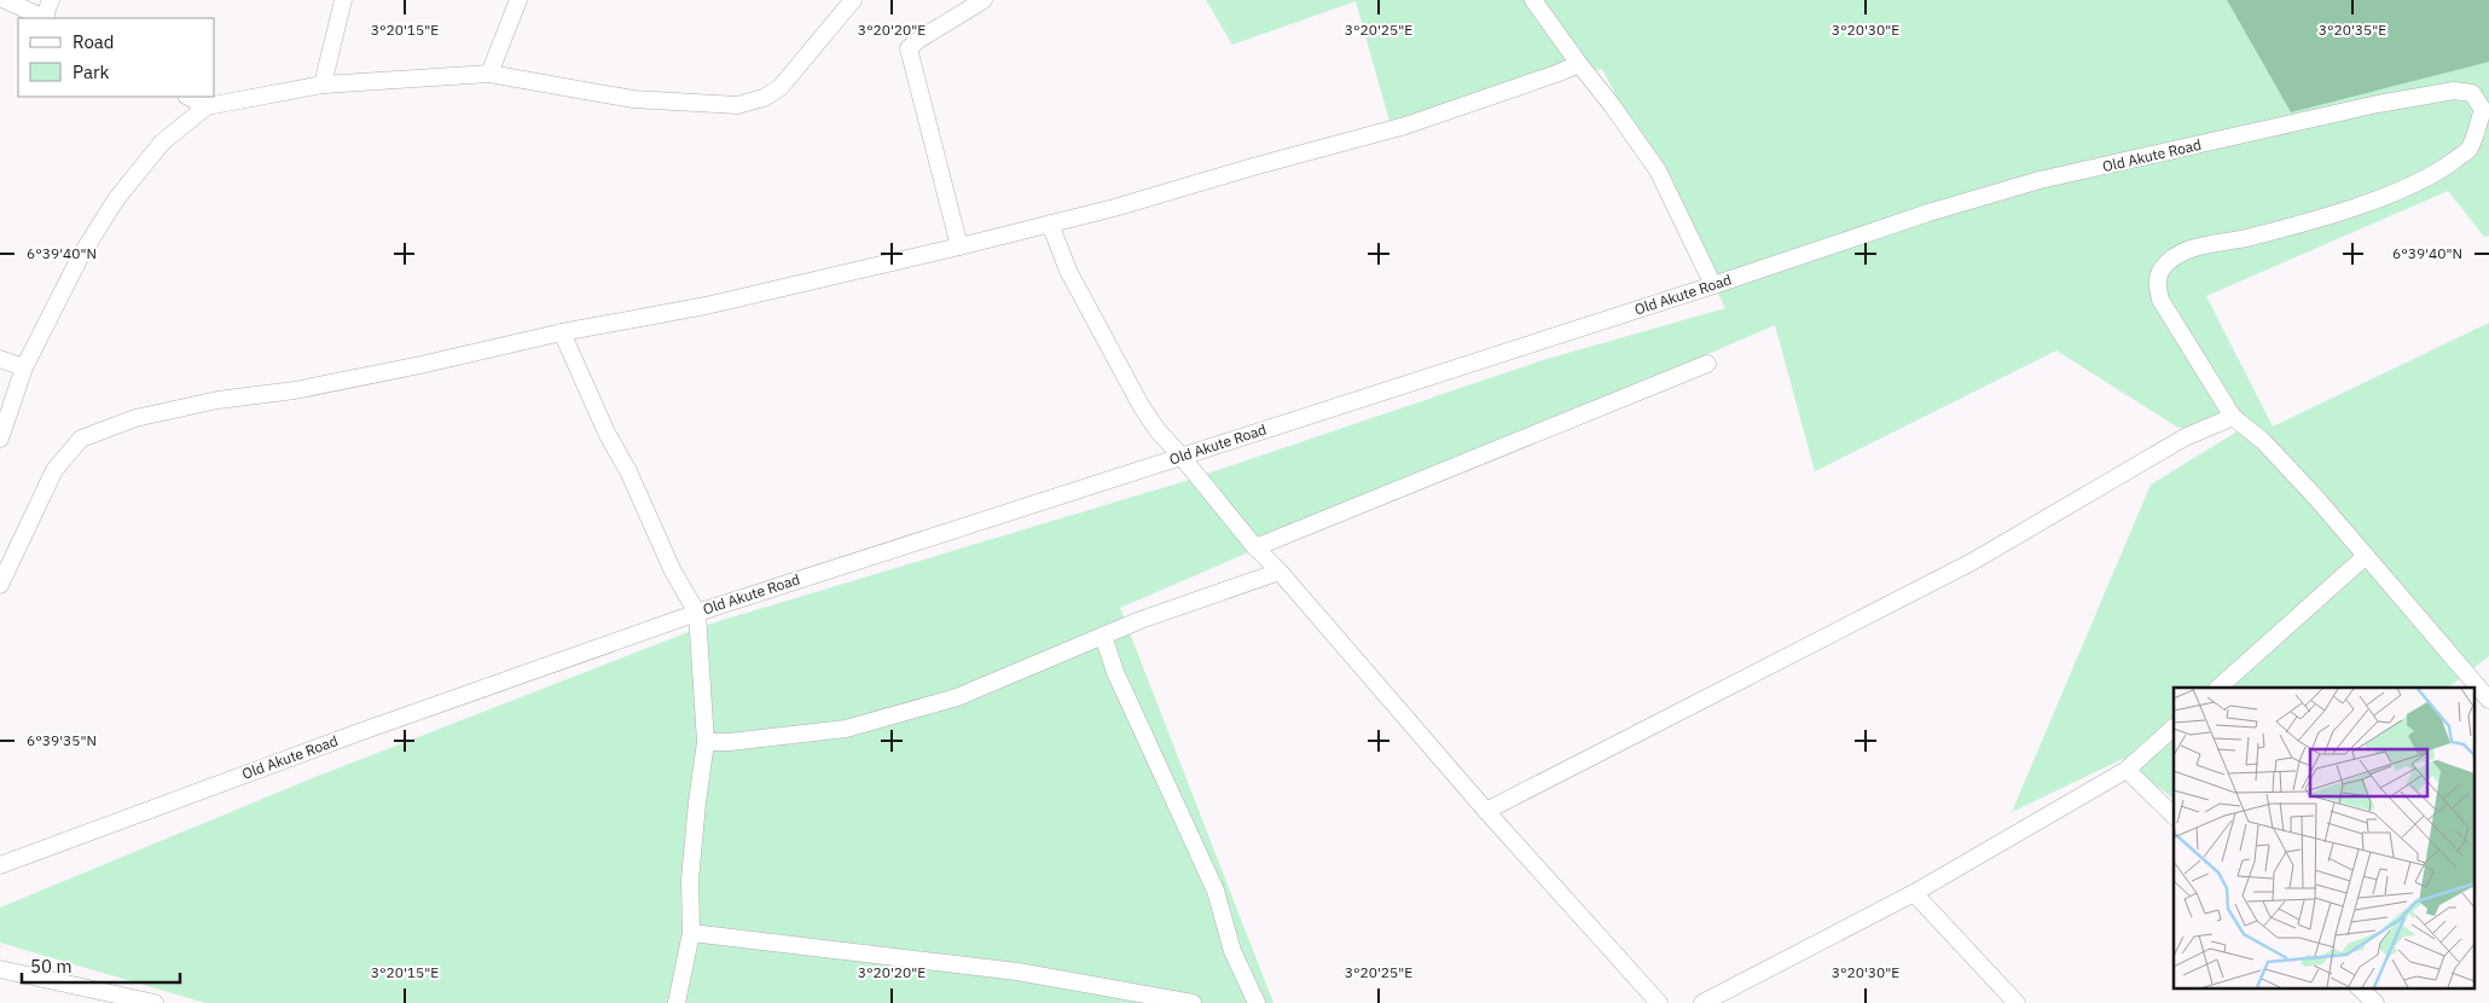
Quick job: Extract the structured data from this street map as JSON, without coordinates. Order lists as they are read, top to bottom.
{
  "streets": {
    "street": ["Old Akute Road"]
  },
  "legend": ["Road", "Park"],
  "scale_bar": "50 m",
  "coordinates": [
    "3°20'15\"E",
    "3°20'20\"E",
    "3°20'25\"E",
    "3°20'30\"E",
    "3°20'35\"E",
    "6°39'40\"N",
    "6°39'35\"N"
  ]
}
